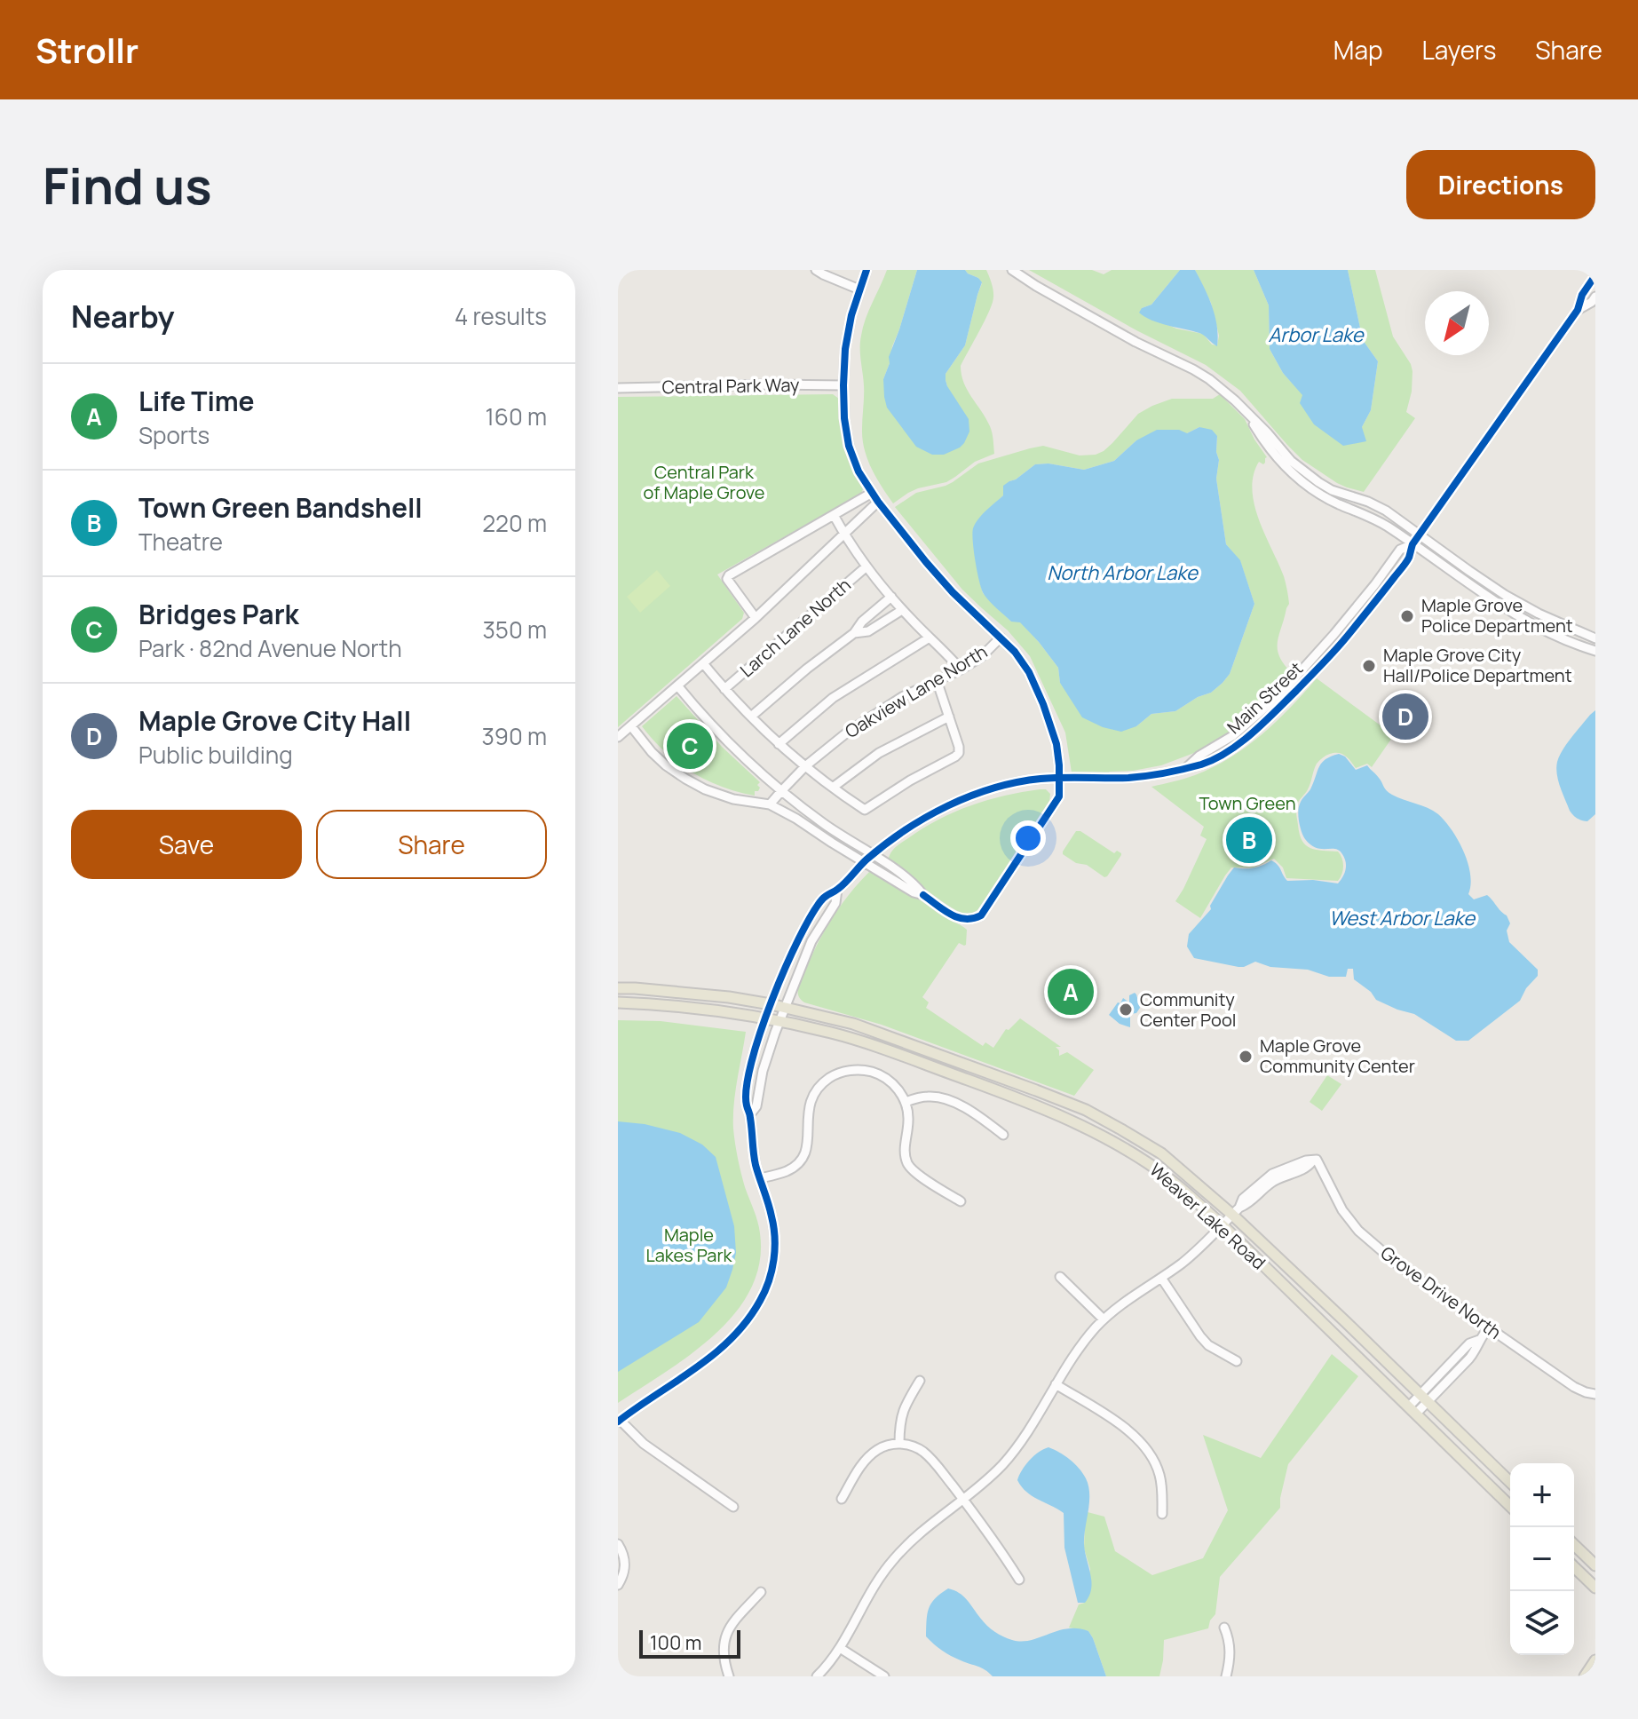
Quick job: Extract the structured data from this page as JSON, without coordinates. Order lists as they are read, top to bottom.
{
  "streets": {
    "main road": ["Weaver Lake Road"],
    "street": [
      "Central Park Way",
      "Larch Lane North",
      "Oakview Lane North",
      "Main Street",
      "Grove Drive North"
    ]
  },
  "crossings": [
    ["Main Street", "Weaver Lake Road"],
    ["Weaver Lake Road", "Grove Drive North"]
  ],
  "water": ["Arbor Lake", "North Arbor Lake", "West Arbor Lake"],
  "parks": ["Central Park of Maple Grove", "Town Green", "Maple Lakes Park"],
  "places": [
    "Maple Grove Police Department",
    "Maple Grove City Hall/Police Department",
    "Community Center Pool",
    "Maple Grove Community Center"
  ],
  "scale_bar": "100 m",
  "north": "bottom left",
  "page": {
    "header": "Strollr",
    "nav": ["Map", "Layers", "Share"],
    "buttons": [
      "Directions",
      ["Save", "Share"]
    ],
    "title": "Find us",
    "heading": ["Nearby", "4 results"],
    "list": [
      {
        "mark": "A",
        "name": "Life Time",
        "note": "Sports",
        "value": "160 m"
      },
      {
        "mark": "B",
        "name": "Town Green Bandshell",
        "note": "Theatre",
        "value": "220 m"
      },
      {
        "mark": "C",
        "name": "Bridges Park",
        "note": "Park · 82nd Avenue North",
        "value": "350 m"
      },
      {
        "mark": "D",
        "name": "Maple Grove City Hall",
        "note": "Public building",
        "value": "390 m"
      }
    ],
    "pins": [
      "D",
      "C",
      "B",
      "A"
    ],
    "map_buttons": ["+", "−"],
    "scale": "100 m"
  }
}
